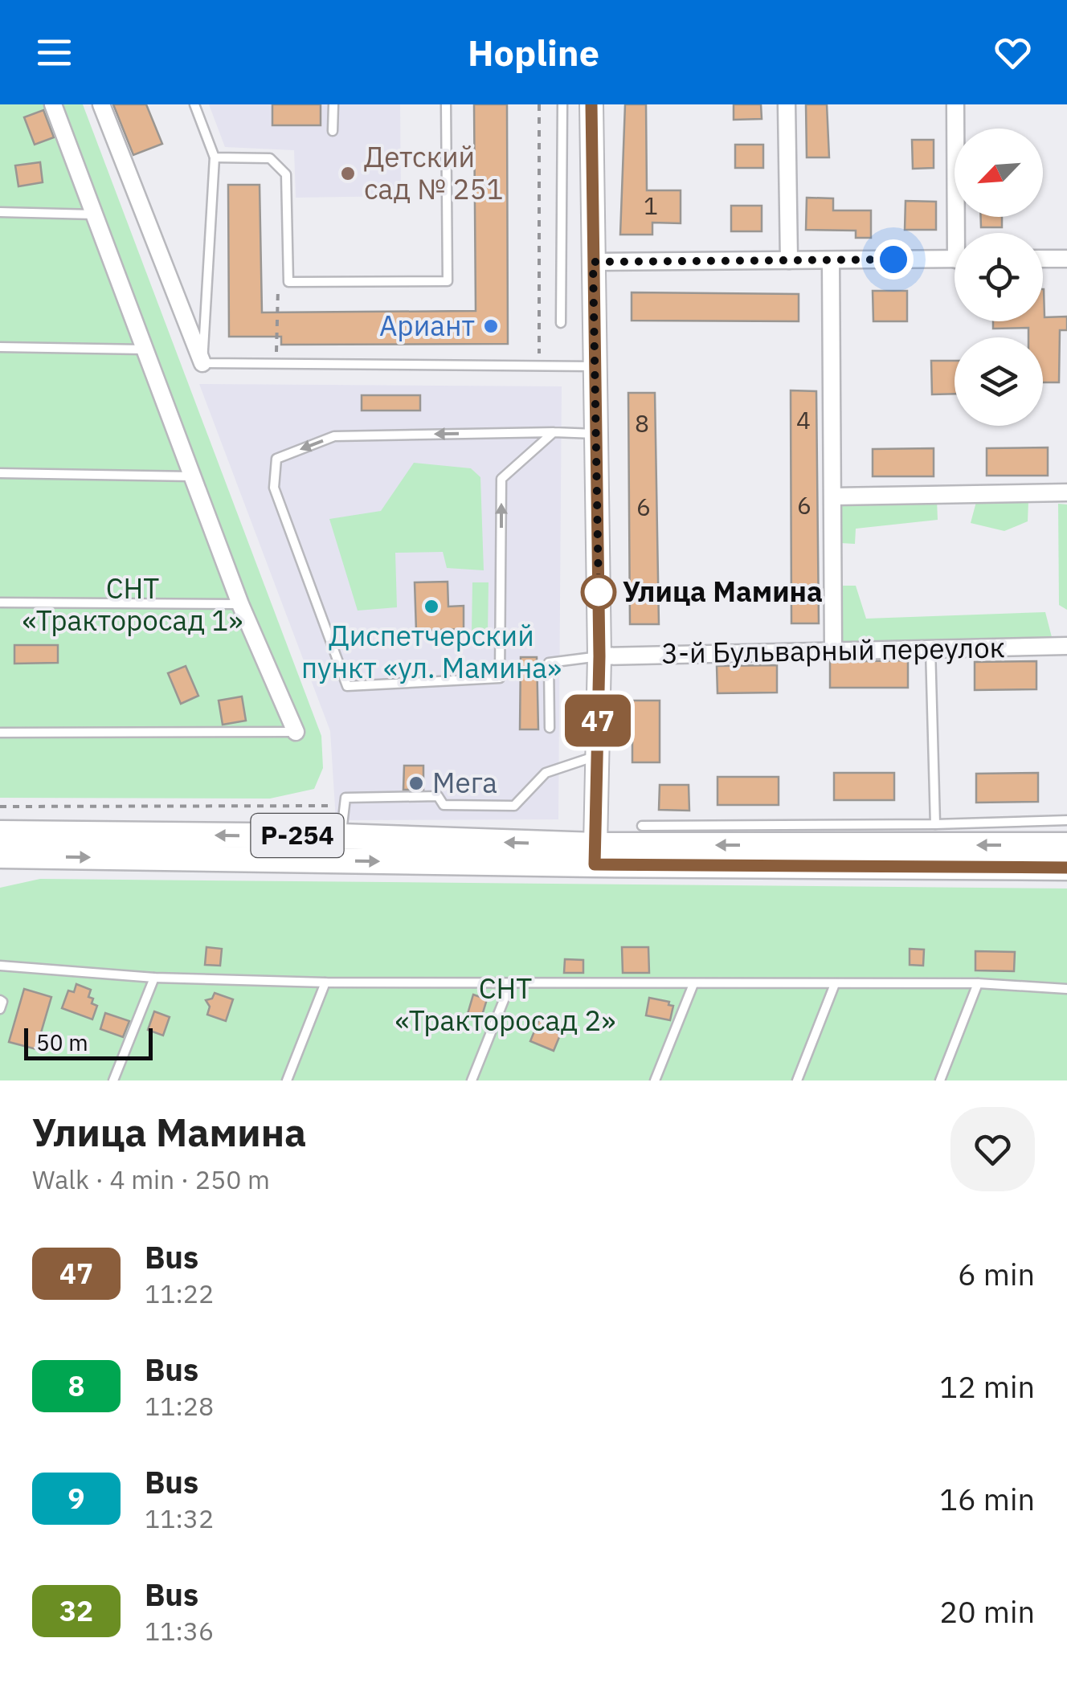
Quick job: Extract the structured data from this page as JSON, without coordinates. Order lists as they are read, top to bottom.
{
  "streets": {
    "main road": ["Р-254"],
    "street": ["3-й Бульварный переулок"]
  },
  "parks": ["СНТ «Тракторосад 1»", "СНТ «Тракторосад 2»"],
  "places": [
    "Детский сад № 251",
    "Ариант",
    "Улица Мамина",
    "Диспетчерский пункт «ул. Мамина»",
    "Мега"
  ],
  "lines": ["bus line 47"],
  "house_numbers": [
    "1",
    "4",
    "8",
    "6",
    "6"
  ],
  "scale_bar": "50 m",
  "north": "bottom left",
  "page": {
    "header": "Hopline",
    "on_map": "47",
    "scale": "50 m",
    "heading": ["Улица Мамина", "Walk · 4 min · 250 m"],
    "list": [
      {
        "mark": "47",
        "name": "Bus",
        "note": "11:22",
        "value": "6 min"
      },
      {
        "mark": "8",
        "name": "Bus",
        "note": "11:28",
        "value": "12 min"
      },
      {
        "mark": "9",
        "name": "Bus",
        "note": "11:32",
        "value": "16 min"
      },
      {
        "mark": "32",
        "name": "Bus",
        "note": "11:36",
        "value": "20 min"
      }
    ]
  }
}
